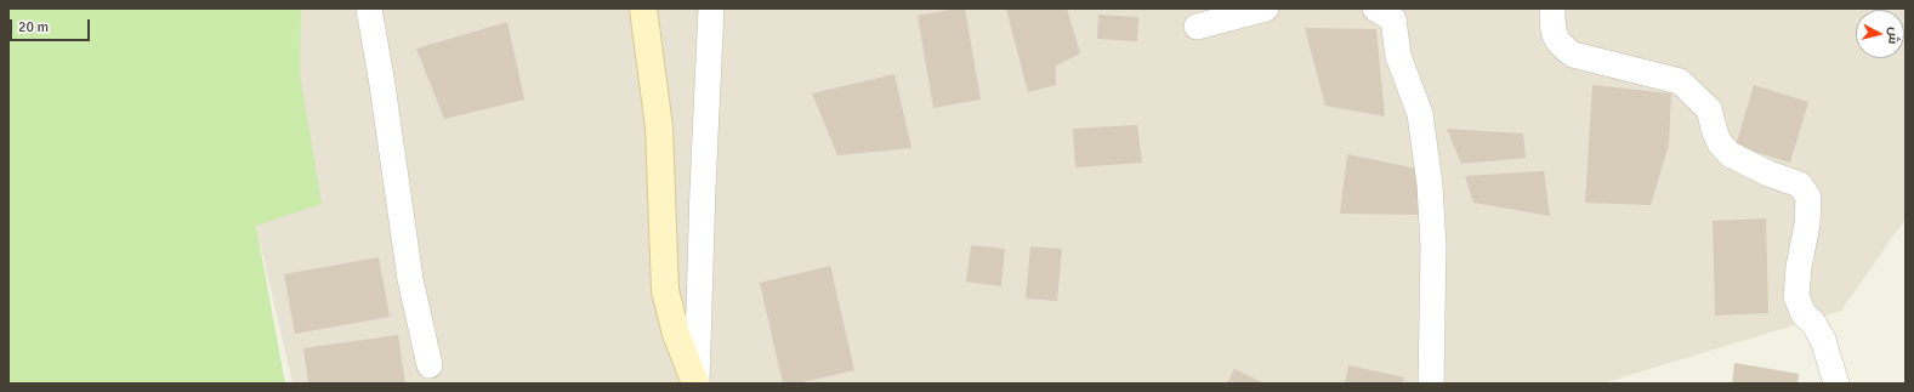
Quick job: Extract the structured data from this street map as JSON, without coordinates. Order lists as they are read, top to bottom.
{
  "scale_bar": "20 m",
  "north": "right"
}
